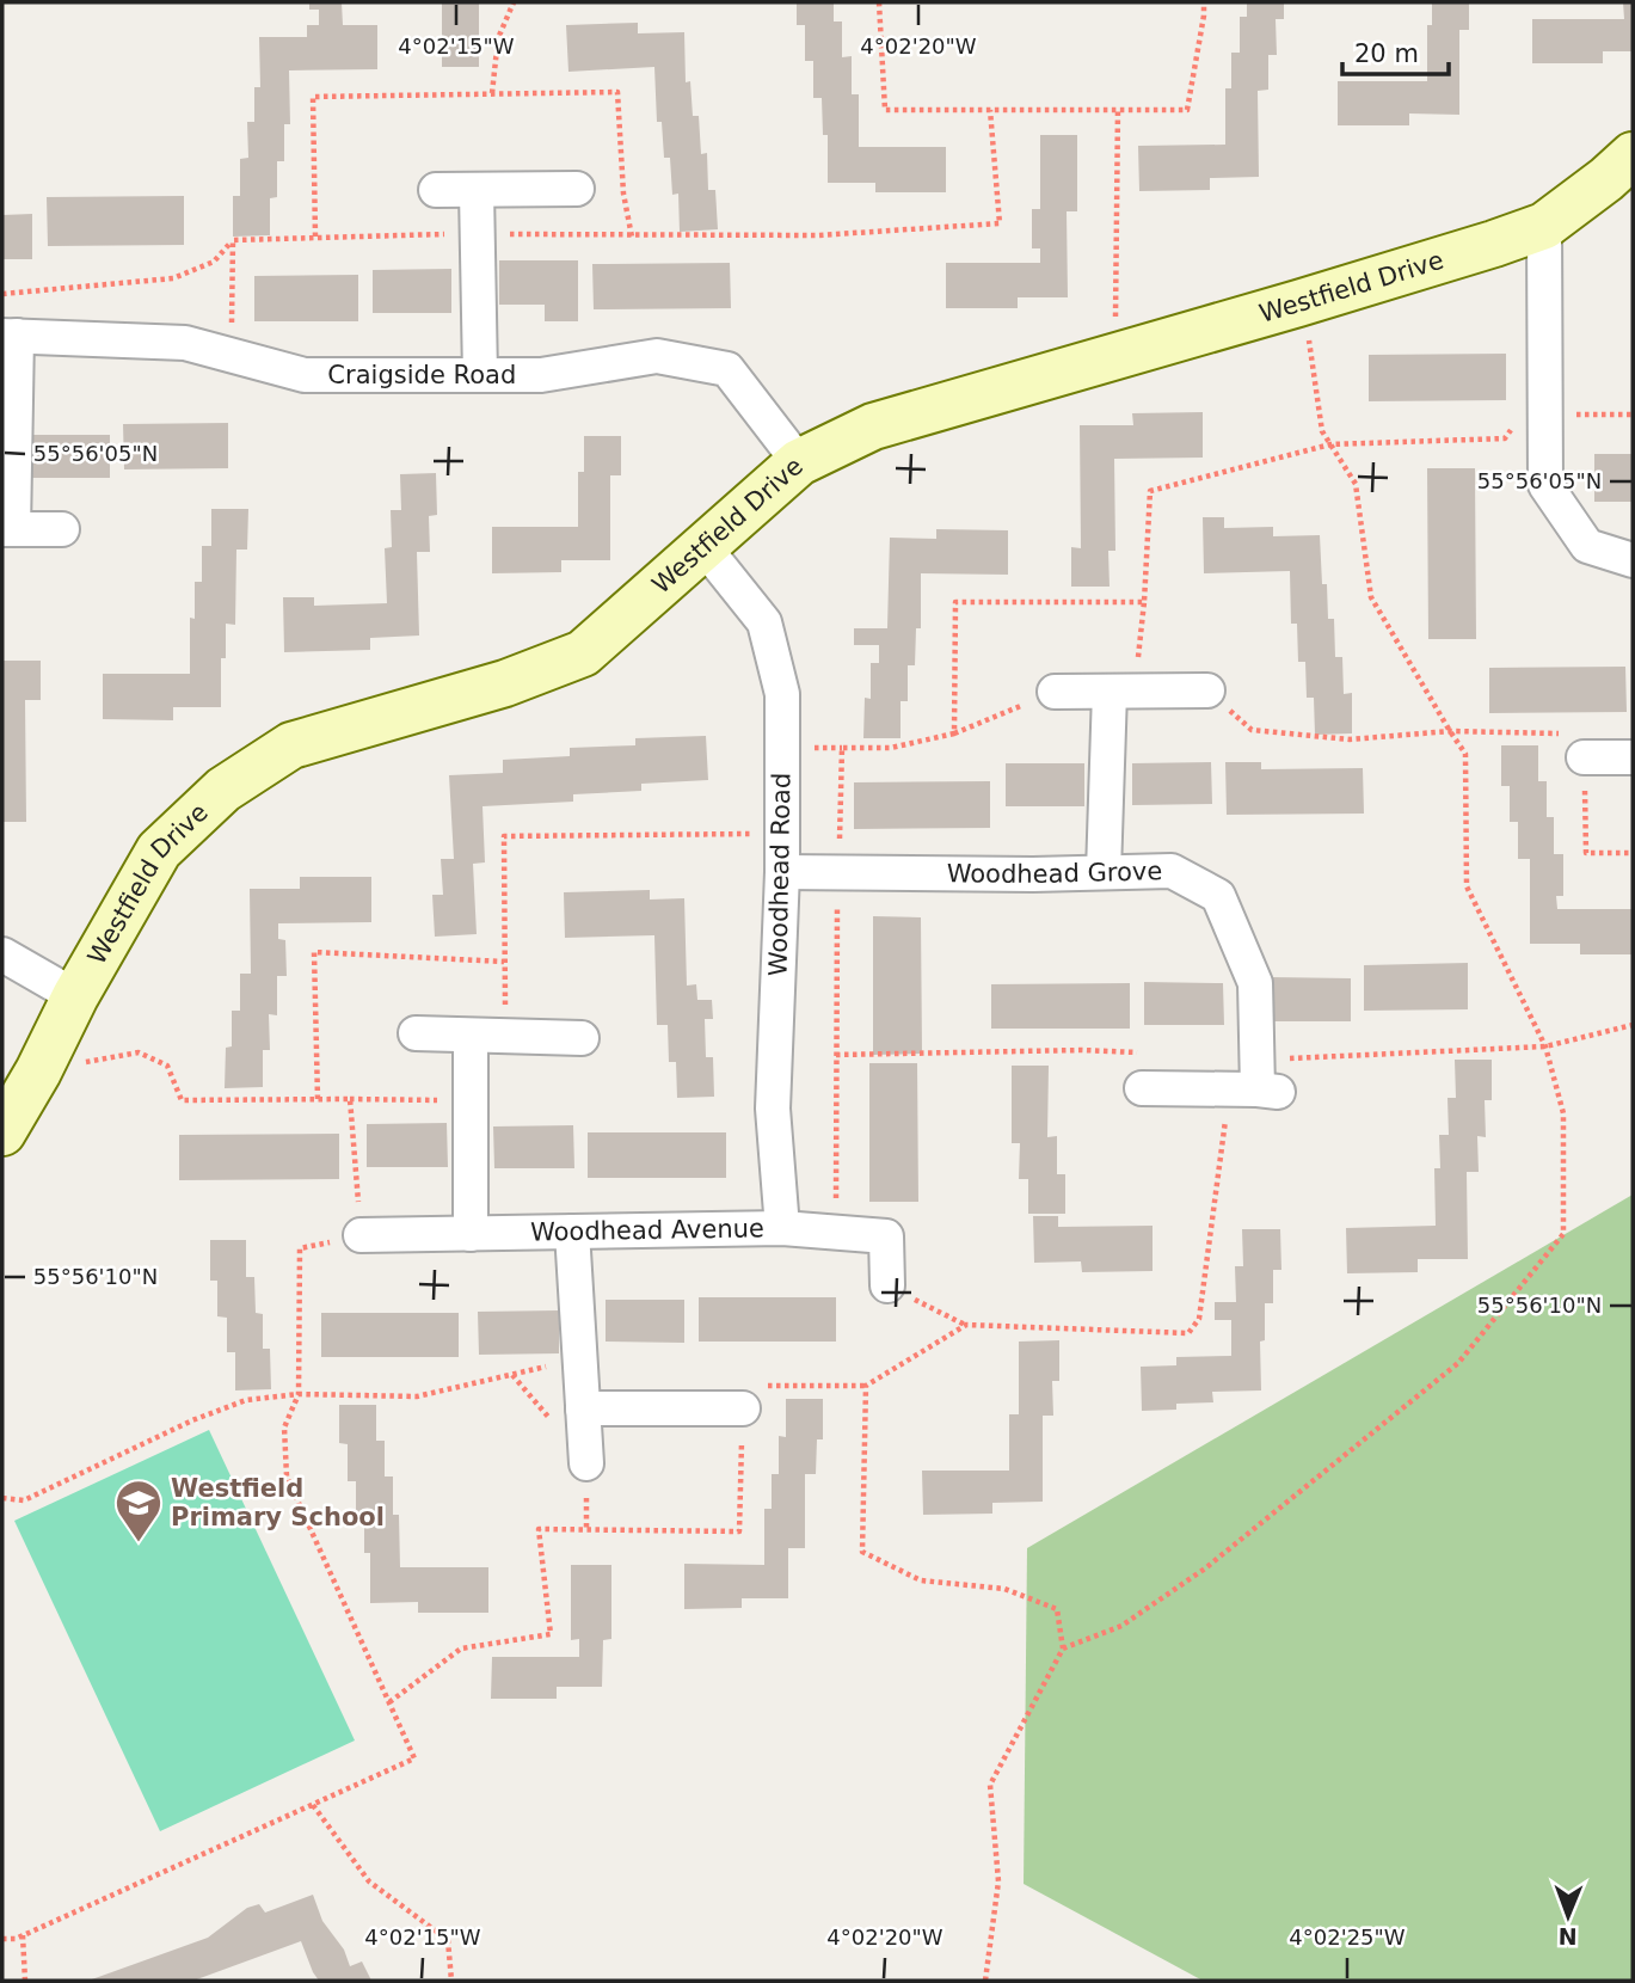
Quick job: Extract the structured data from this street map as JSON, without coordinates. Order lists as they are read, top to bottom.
{
  "streets": {
    "street": [
      "Westfield Drive",
      "Craigside Road",
      "Woodhead Grove",
      "Woodhead Road",
      "Woodhead Avenue"
    ]
  },
  "crossings": [
    ["Westfield Drive", "Craigside Road"],
    ["Westfield Drive", "Woodhead Road"],
    ["Woodhead Grove", "Woodhead Road"],
    ["Woodhead Road", "Woodhead Avenue"]
  ],
  "places": {
    "school or university": ["Westfield Primary School"]
  },
  "scale_bar": "20 m",
  "north": "bottom",
  "coordinates": [
    "4°02'15\"W",
    "4°02'20\"W",
    "55°56'05\"N",
    "55°56'10\"N",
    "4°02'25\"W"
  ]
}
